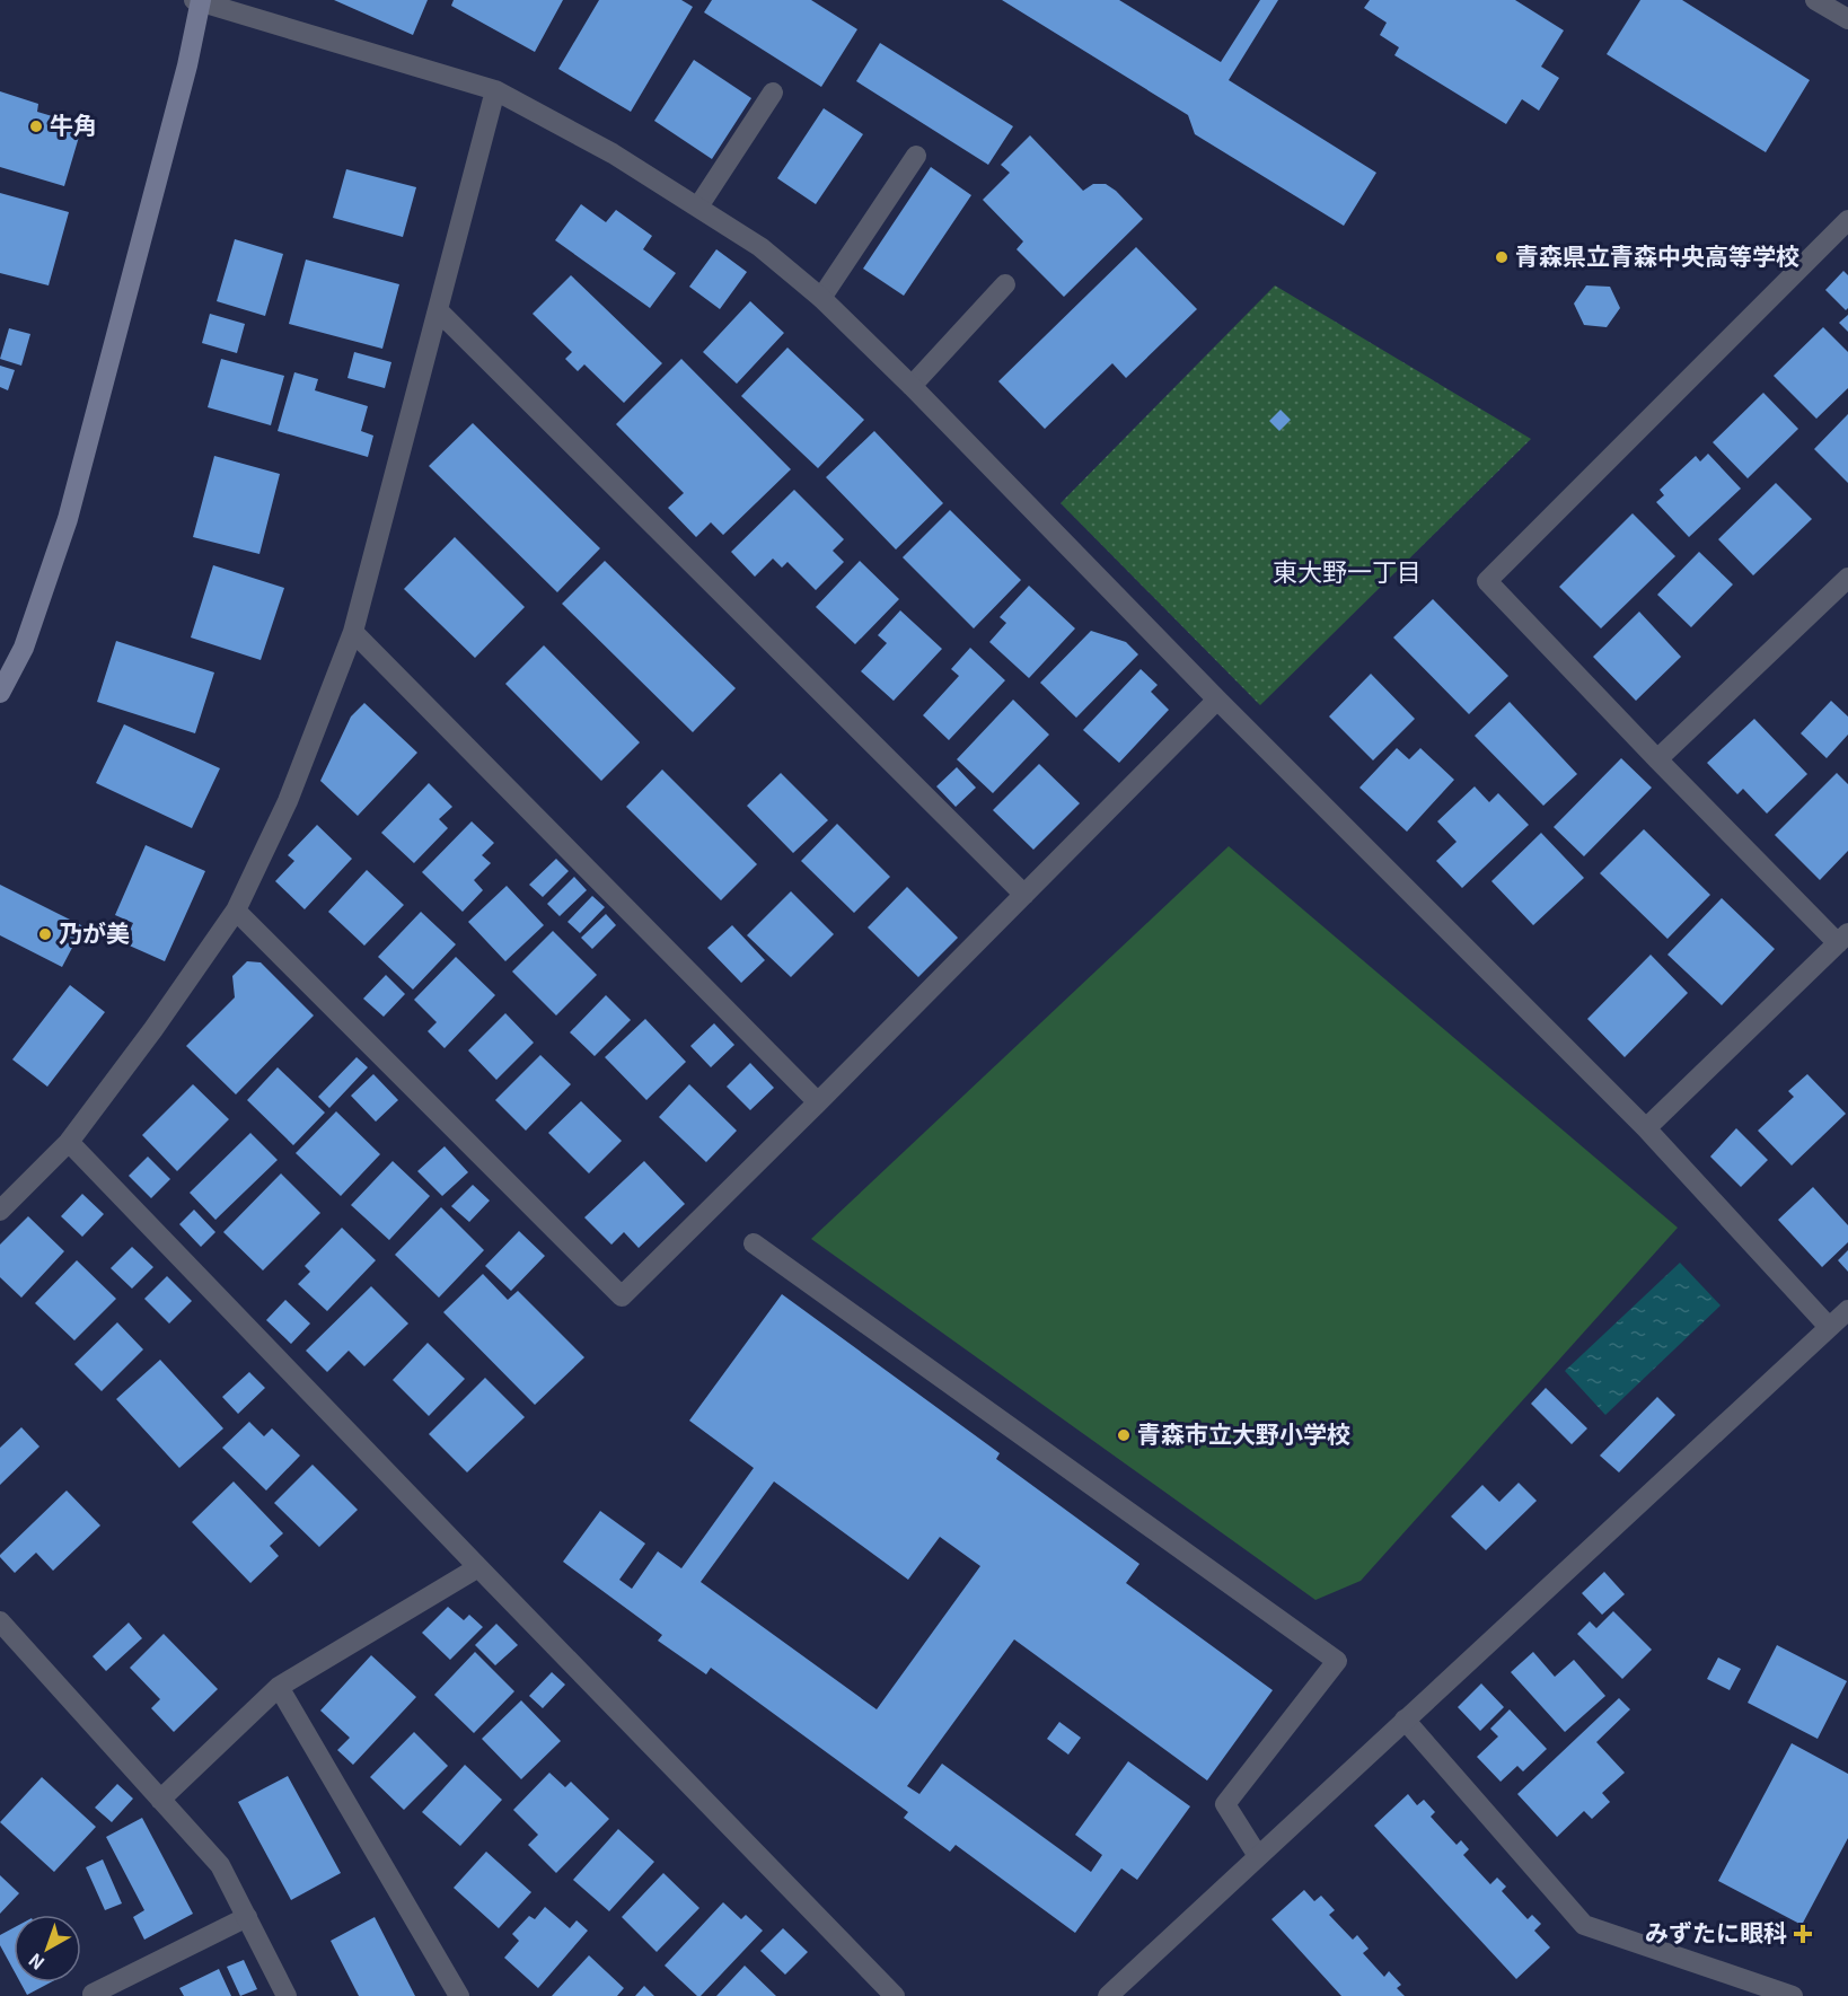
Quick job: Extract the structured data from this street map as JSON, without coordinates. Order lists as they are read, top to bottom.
{
  "districts": ["東大野一丁目"],
  "places": {
    "other": [
      "牛角",
      "青森県立青森中央高等学校",
      "乃が美",
      "青森市立大野小学校"
    ],
    "health": ["みずたに眼科"]
  },
  "north": "bottom left"
}
